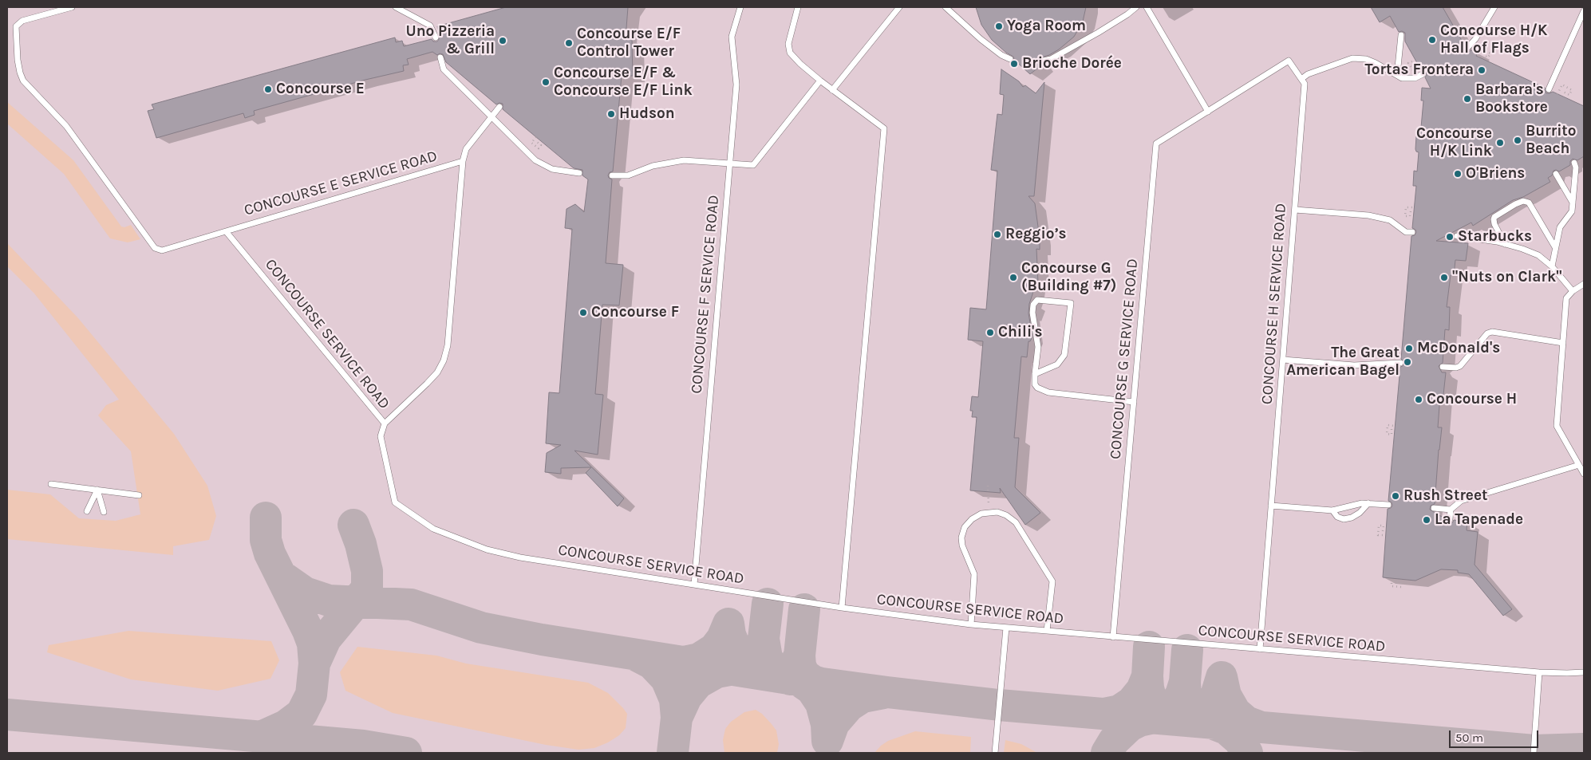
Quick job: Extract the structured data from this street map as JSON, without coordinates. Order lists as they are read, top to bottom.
{
  "streets": {
    "lane": [
      "CONCOURSE E SERVICE ROAD",
      "CONCOURSE F SERVICE ROAD",
      "CONCOURSE H SERVICE ROAD",
      "CONCOURSE SERVICE ROAD",
      "CONCOURSE G SERVICE ROAD"
    ]
  },
  "crossings": [
    ["CONCOURSE E SERVICE ROAD", "CONCOURSE SERVICE ROAD"],
    ["CONCOURSE F SERVICE ROAD", "CONCOURSE SERVICE ROAD"],
    ["CONCOURSE H SERVICE ROAD", "CONCOURSE SERVICE ROAD"],
    ["CONCOURSE SERVICE ROAD", "CONCOURSE G SERVICE ROAD"]
  ],
  "places": [
    "Yoga Room",
    "Concourse H/K Hall of Flags",
    "Uno Pizzeria & Grill",
    "Concourse E/F Control Tower",
    "Brioche Dorée",
    "Tortas Frontera",
    "Concourse E/F & Concourse E/F Link",
    "Concourse E",
    "Barbara's Bookstore",
    "Hudson",
    "Burrito Beach",
    "Concourse H/K Link",
    "O'Briens",
    "Reggio’s",
    "Starbucks",
    "Concourse G (Building #7)",
    "\"Nuts on Clark\"",
    "Concourse F",
    "Chili's",
    "McDonald's",
    "The Great American Bagel",
    "Concourse H",
    "Rush Street",
    "La Tapenade"
  ],
  "scale_bar": "50 m"
}
